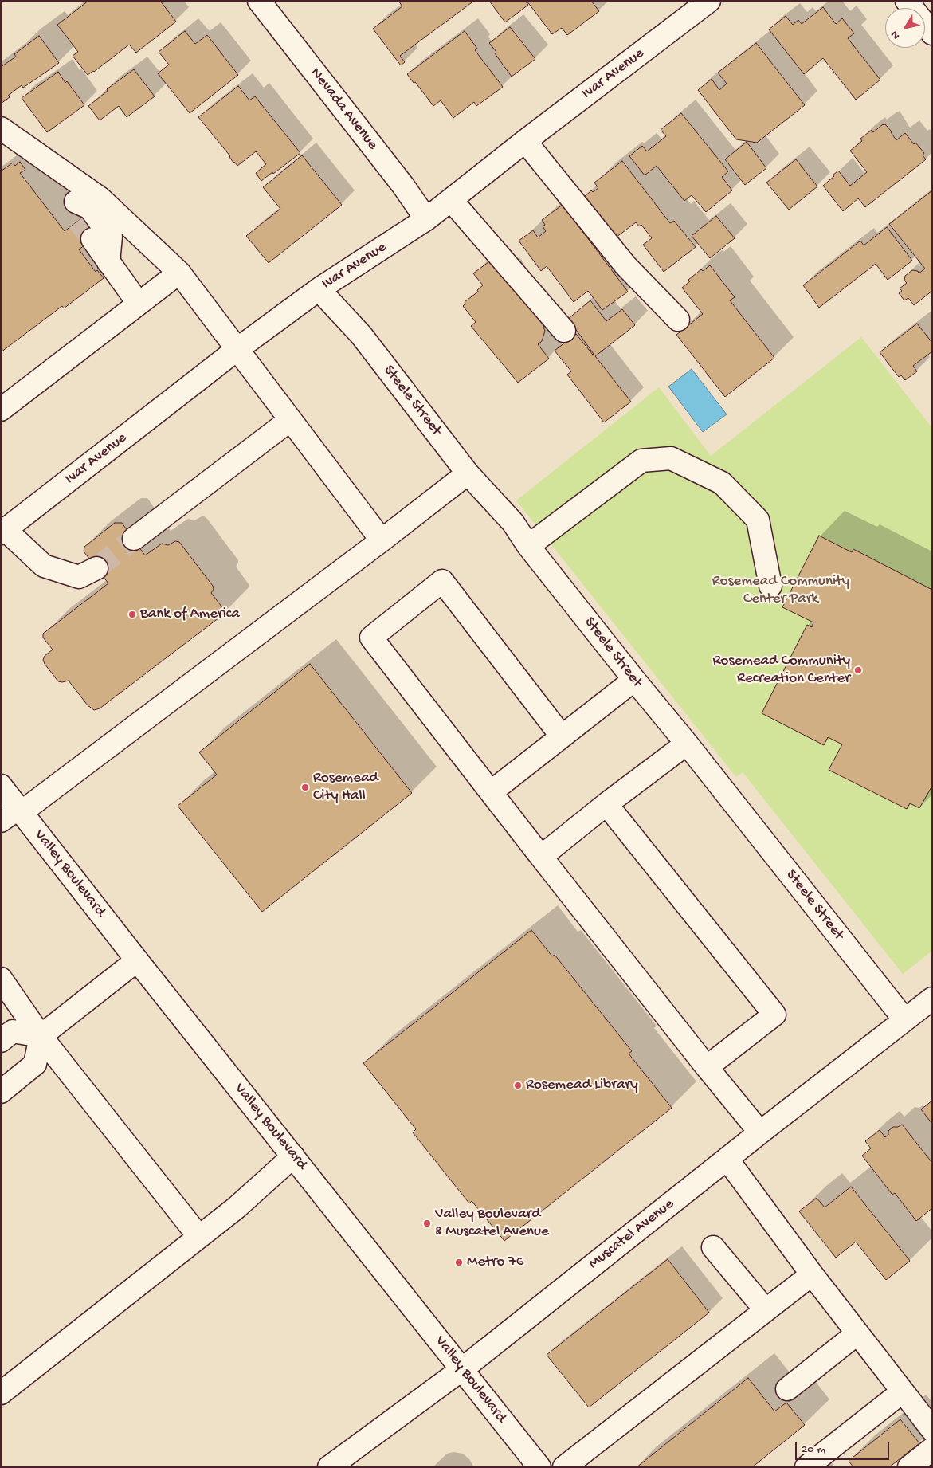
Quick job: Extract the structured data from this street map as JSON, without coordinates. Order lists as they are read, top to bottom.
{
  "streets": {
    "street": [
      "Ivar Avenue",
      "Nevada Avenue",
      "Steele Street",
      "Valley Boulevard",
      "Muscatel Avenue"
    ]
  },
  "crossings": [
    ["Ivar Avenue", "Nevada Avenue"],
    ["Ivar Avenue", "Steele Street"],
    ["Steele Street", "Muscatel Avenue"],
    ["Valley Boulevard", "Muscatel Avenue"]
  ],
  "parks": ["Rosemead Community Center Park"],
  "places": [
    "Bank of America",
    "Rosemead Community Recreation Center",
    "Rosemead City Hall",
    "Rosemead Library",
    "Valley Boulevard & Muscatel Avenue",
    "Metro 76"
  ],
  "scale_bar": "20 m",
  "north": "bottom left"
}
